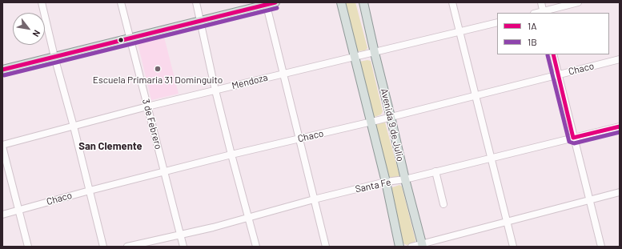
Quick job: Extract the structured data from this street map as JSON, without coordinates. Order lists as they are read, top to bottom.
{
  "streets": {
    "main road": ["Avenida 9 de Julio"],
    "street": [
      "Chaco",
      "Mendoza",
      "3 de Febrero",
      "Santa Fe"
    ]
  },
  "crossings": [
    ["Chaco", "3 de Febrero"],
    ["Chaco", "Avenida 9 de Julio"],
    ["Mendoza", "3 de Febrero"],
    ["Mendoza", "Avenida 9 de Julio"],
    ["3 de Febrero", "Santa Fe"],
    ["Avenida 9 de Julio", "Santa Fe"]
  ],
  "districts": ["San Clemente"],
  "places": ["Escuela Primaria 31 Dominguito"],
  "lines": ["transit line 1A", "transit line 1B"],
  "legend": ["1A", "1B"],
  "north": "bottom right"
}
